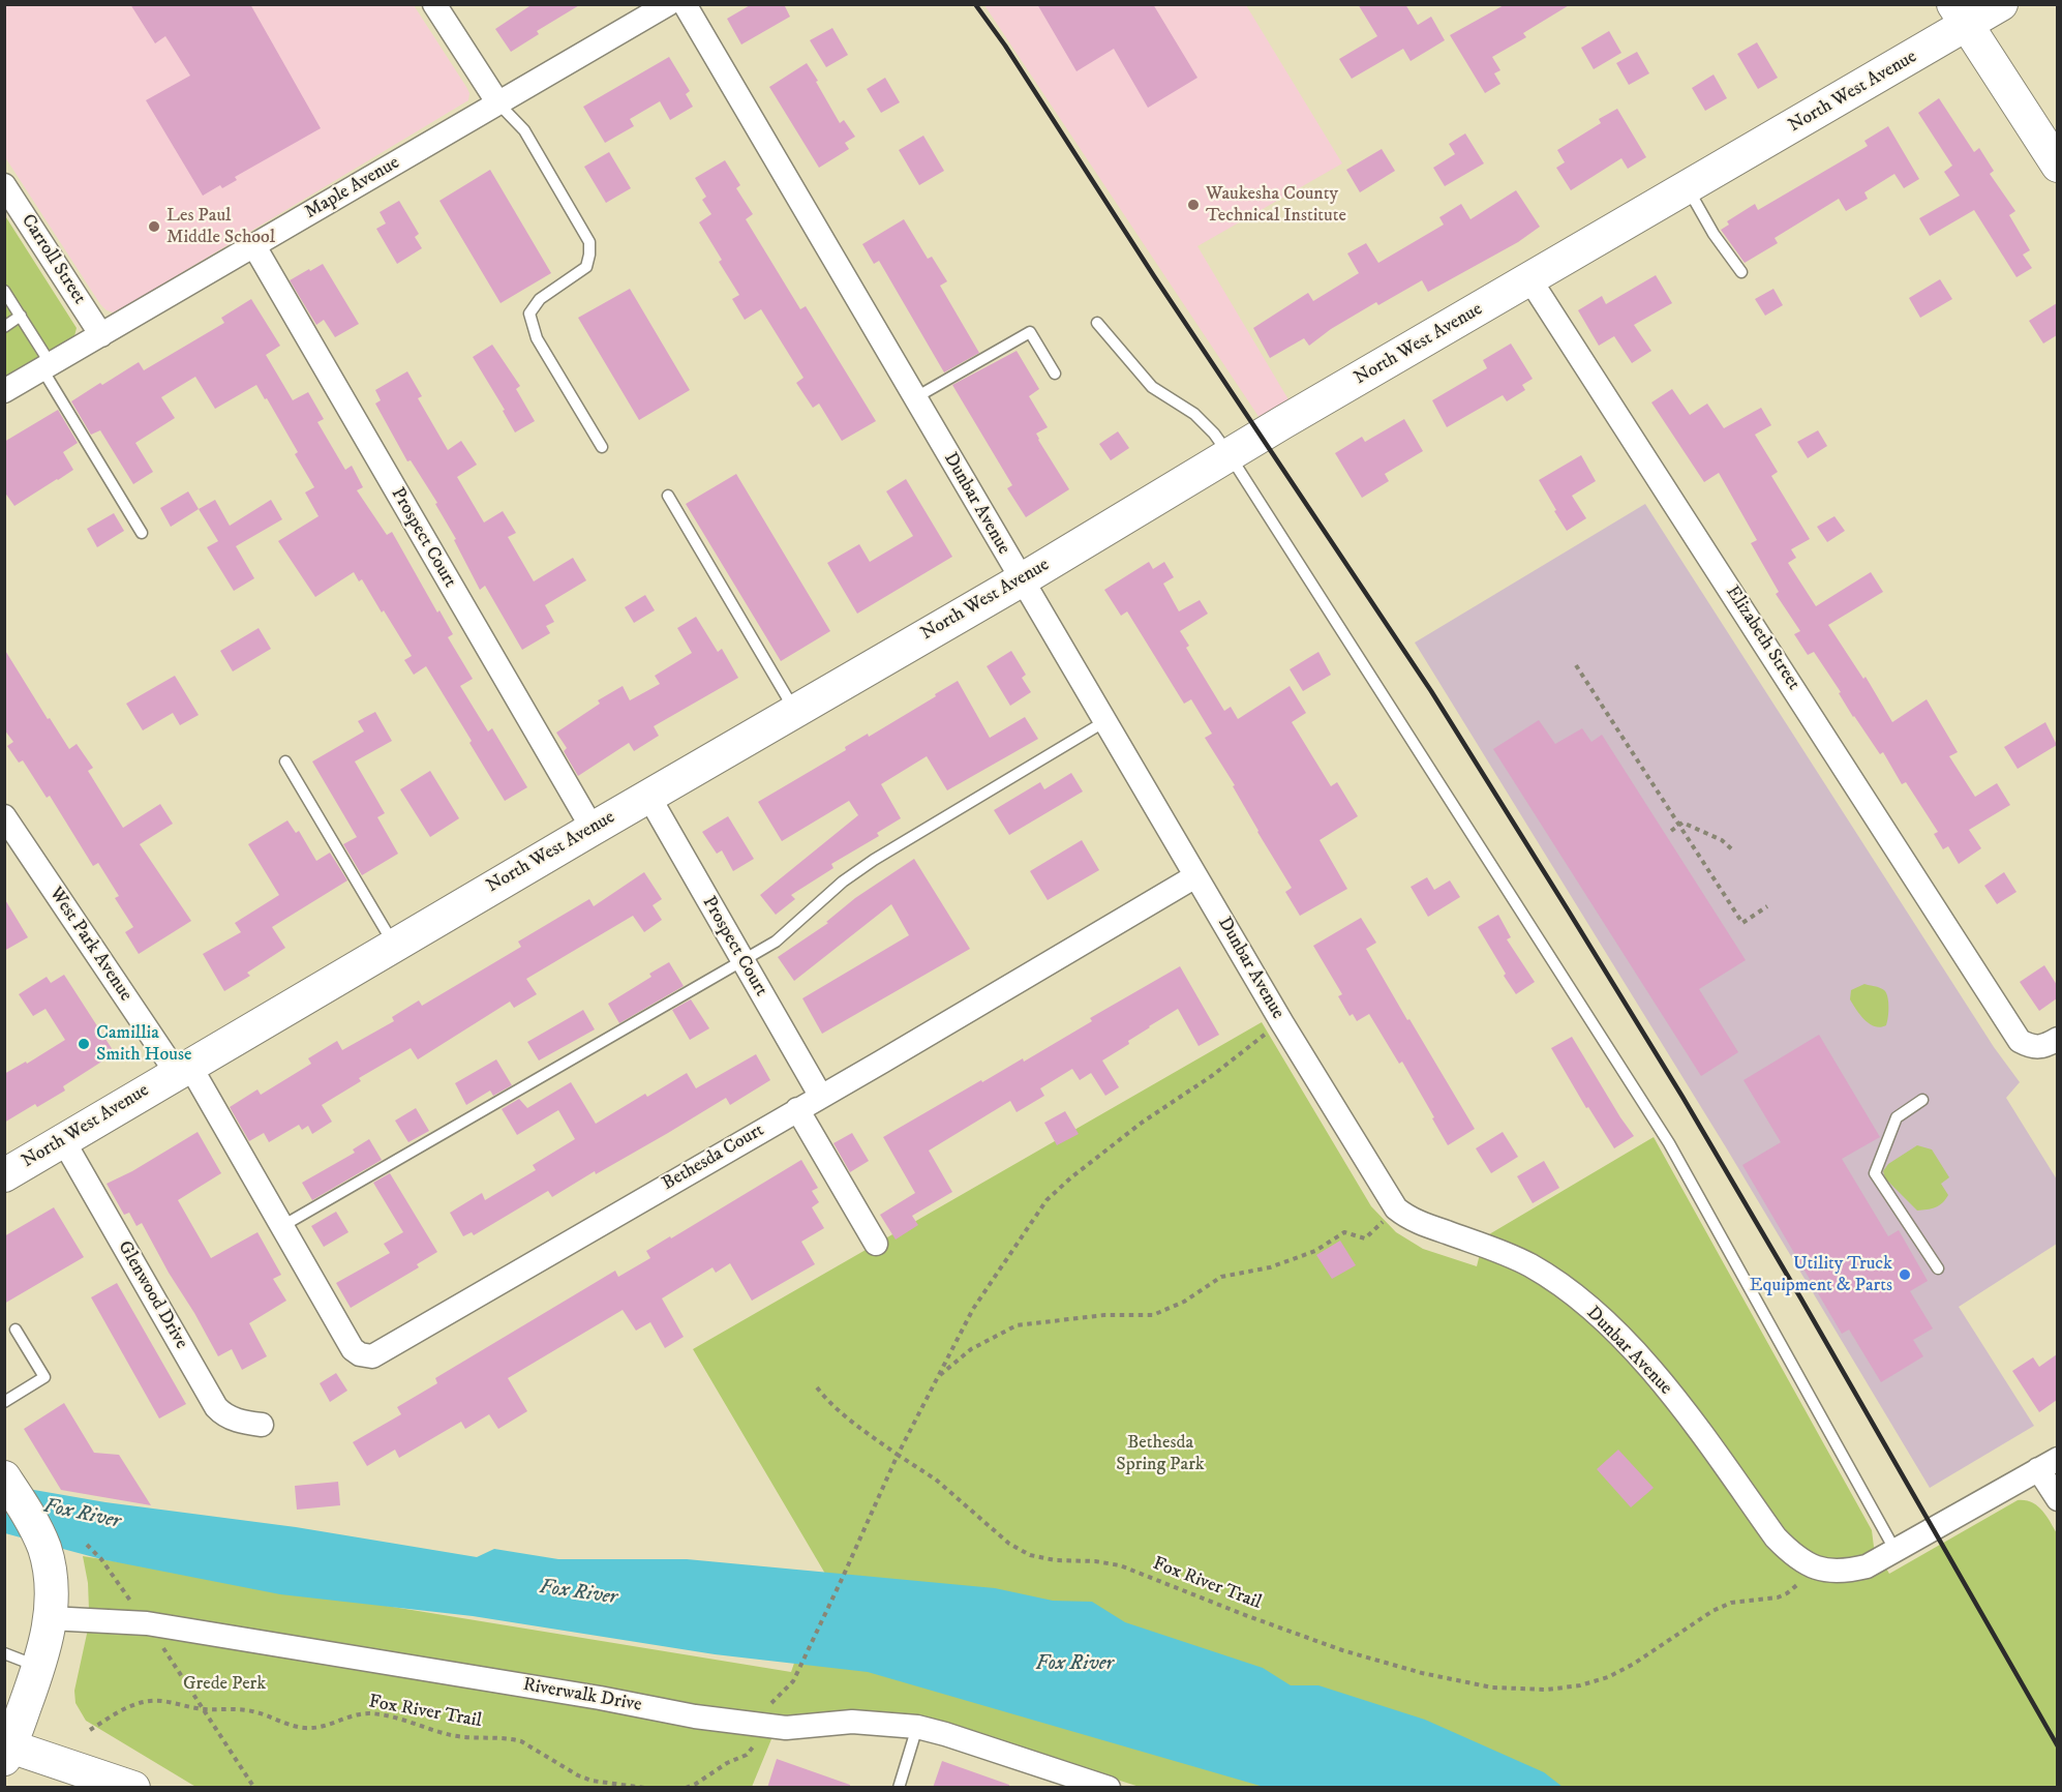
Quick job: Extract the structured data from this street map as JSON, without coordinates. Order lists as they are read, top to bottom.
{
  "streets": {
    "street": [
      "North West Avenue",
      "Maple Avenue",
      "Carroll Street",
      "Dunbar Avenue",
      "Prospect Court",
      "Elizabeth Street",
      "West Park Avenue",
      "Bethesda Court",
      "Glenwood Drive",
      "Riverwalk Drive"
    ],
    "path": ["Fox River Trail"]
  },
  "crossings": [
    ["North West Avenue", "Dunbar Avenue"],
    ["North West Avenue", "Prospect Court"],
    ["North West Avenue", "Elizabeth Street"],
    ["North West Avenue", "West Park Avenue"],
    ["North West Avenue", "Glenwood Drive"],
    ["Maple Avenue", "Carroll Street"],
    ["Maple Avenue", "Prospect Court"],
    ["Dunbar Avenue", "Bethesda Court"],
    ["Prospect Court", "Bethesda Court"],
    ["West Park Avenue", "Bethesda Court"]
  ],
  "water": ["Fox River"],
  "parks": ["Bethesda Spring Park", "Grede Perk"],
  "places": [
    "Waukesha County Technical Institute",
    "Les Paul Middle School",
    "Camillia Smith House",
    "Utility Truck Equipment & Parts"
  ]
}
